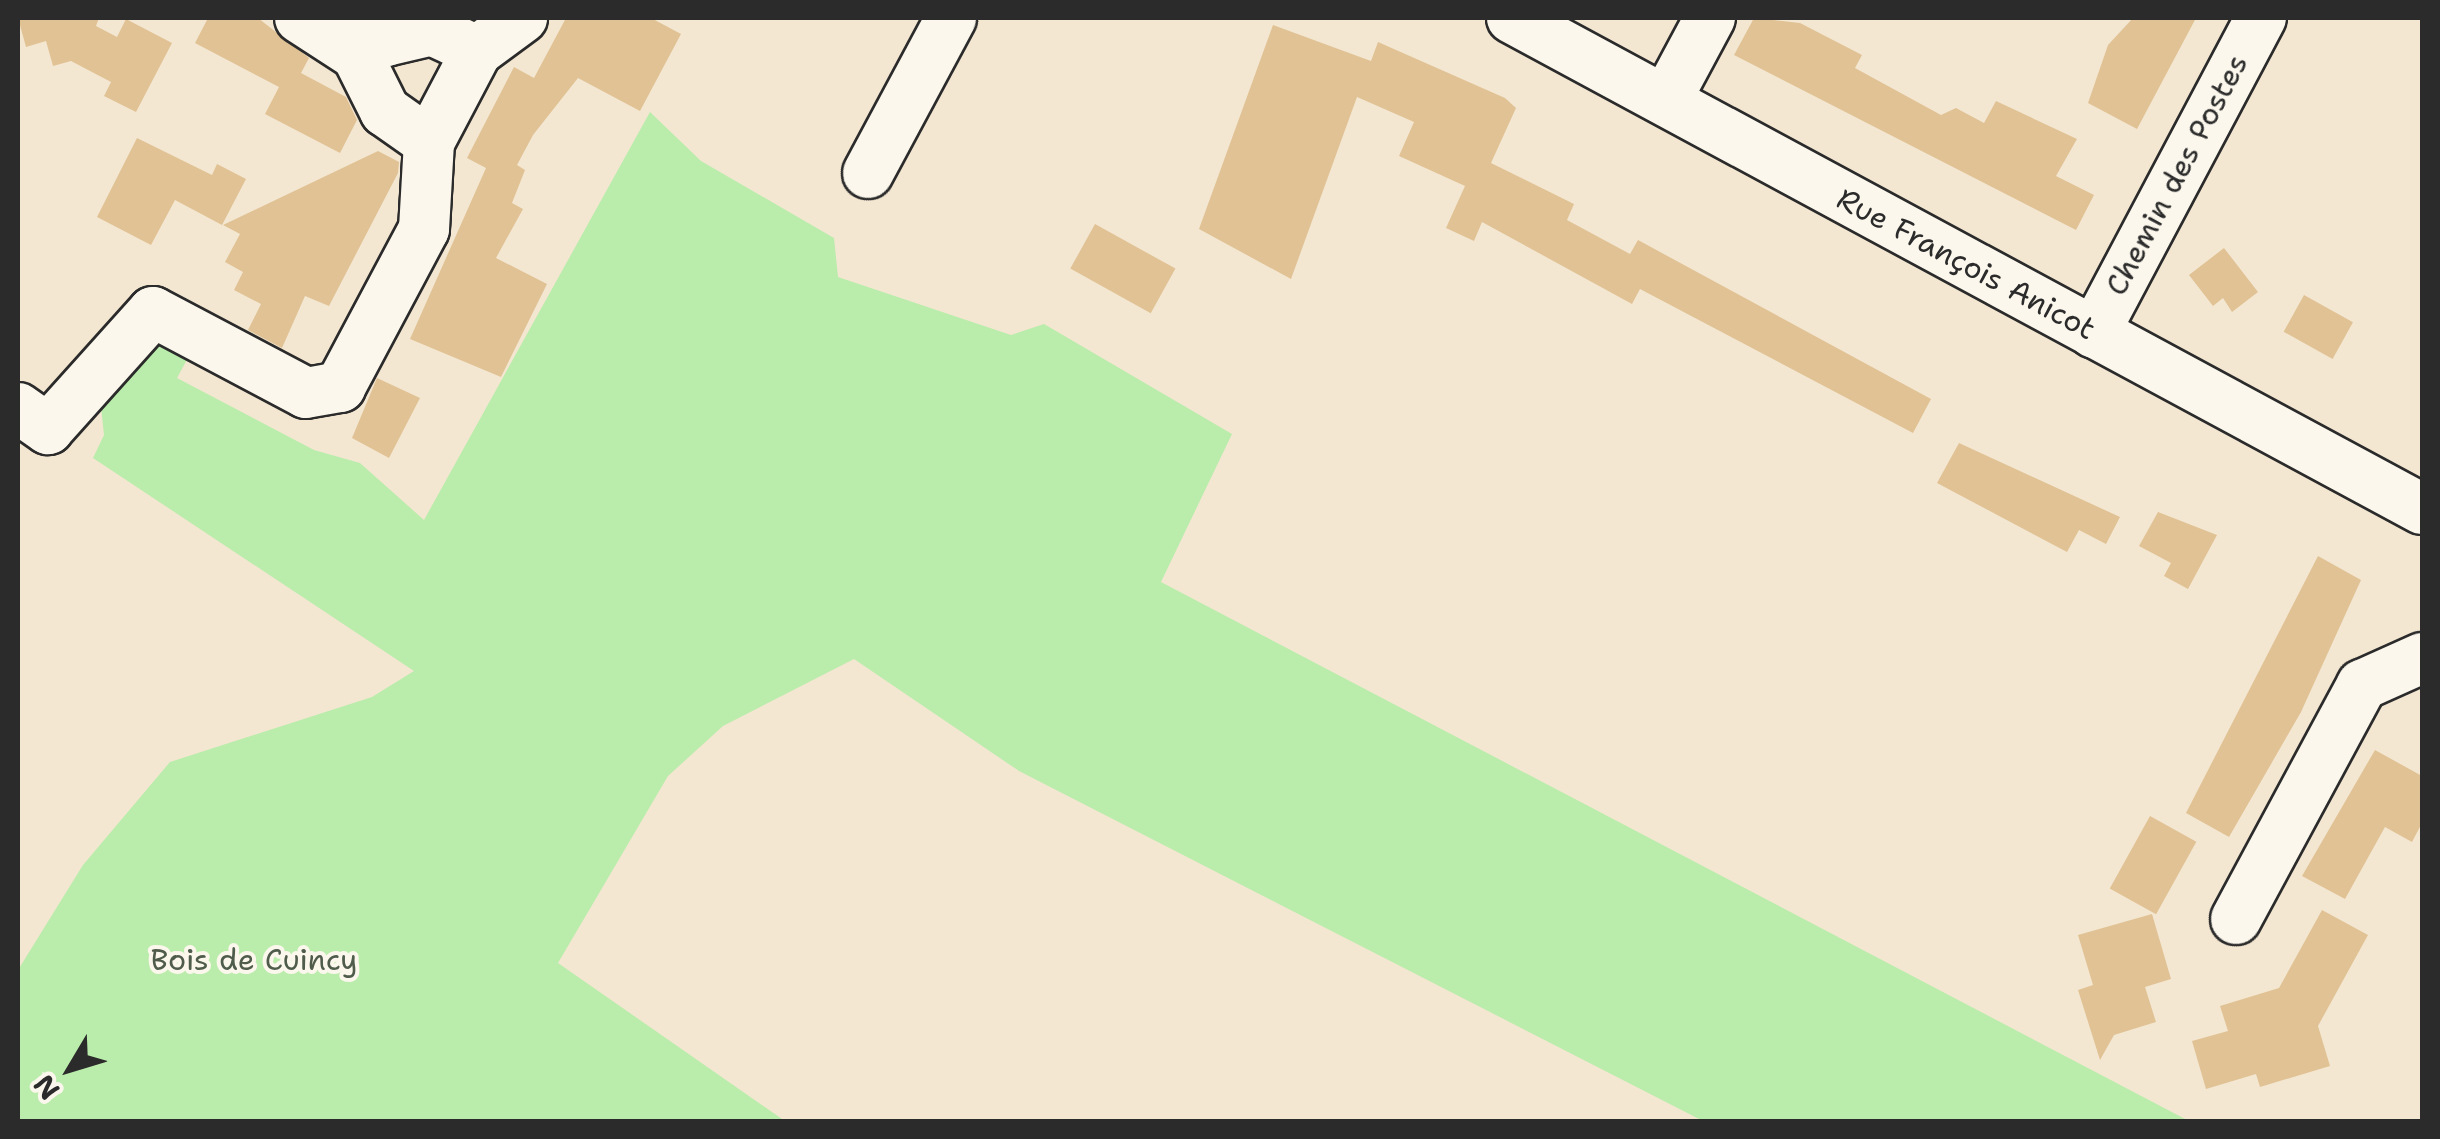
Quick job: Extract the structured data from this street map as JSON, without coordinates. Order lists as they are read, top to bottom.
{
  "streets": {
    "street": ["Chemin des Postes", "Rue François Anicot"]
  },
  "crossings": [
    ["Chemin des Postes", "Rue François Anicot"]
  ],
  "parks": ["Bois de Cuincy"],
  "north": "bottom left"
}
